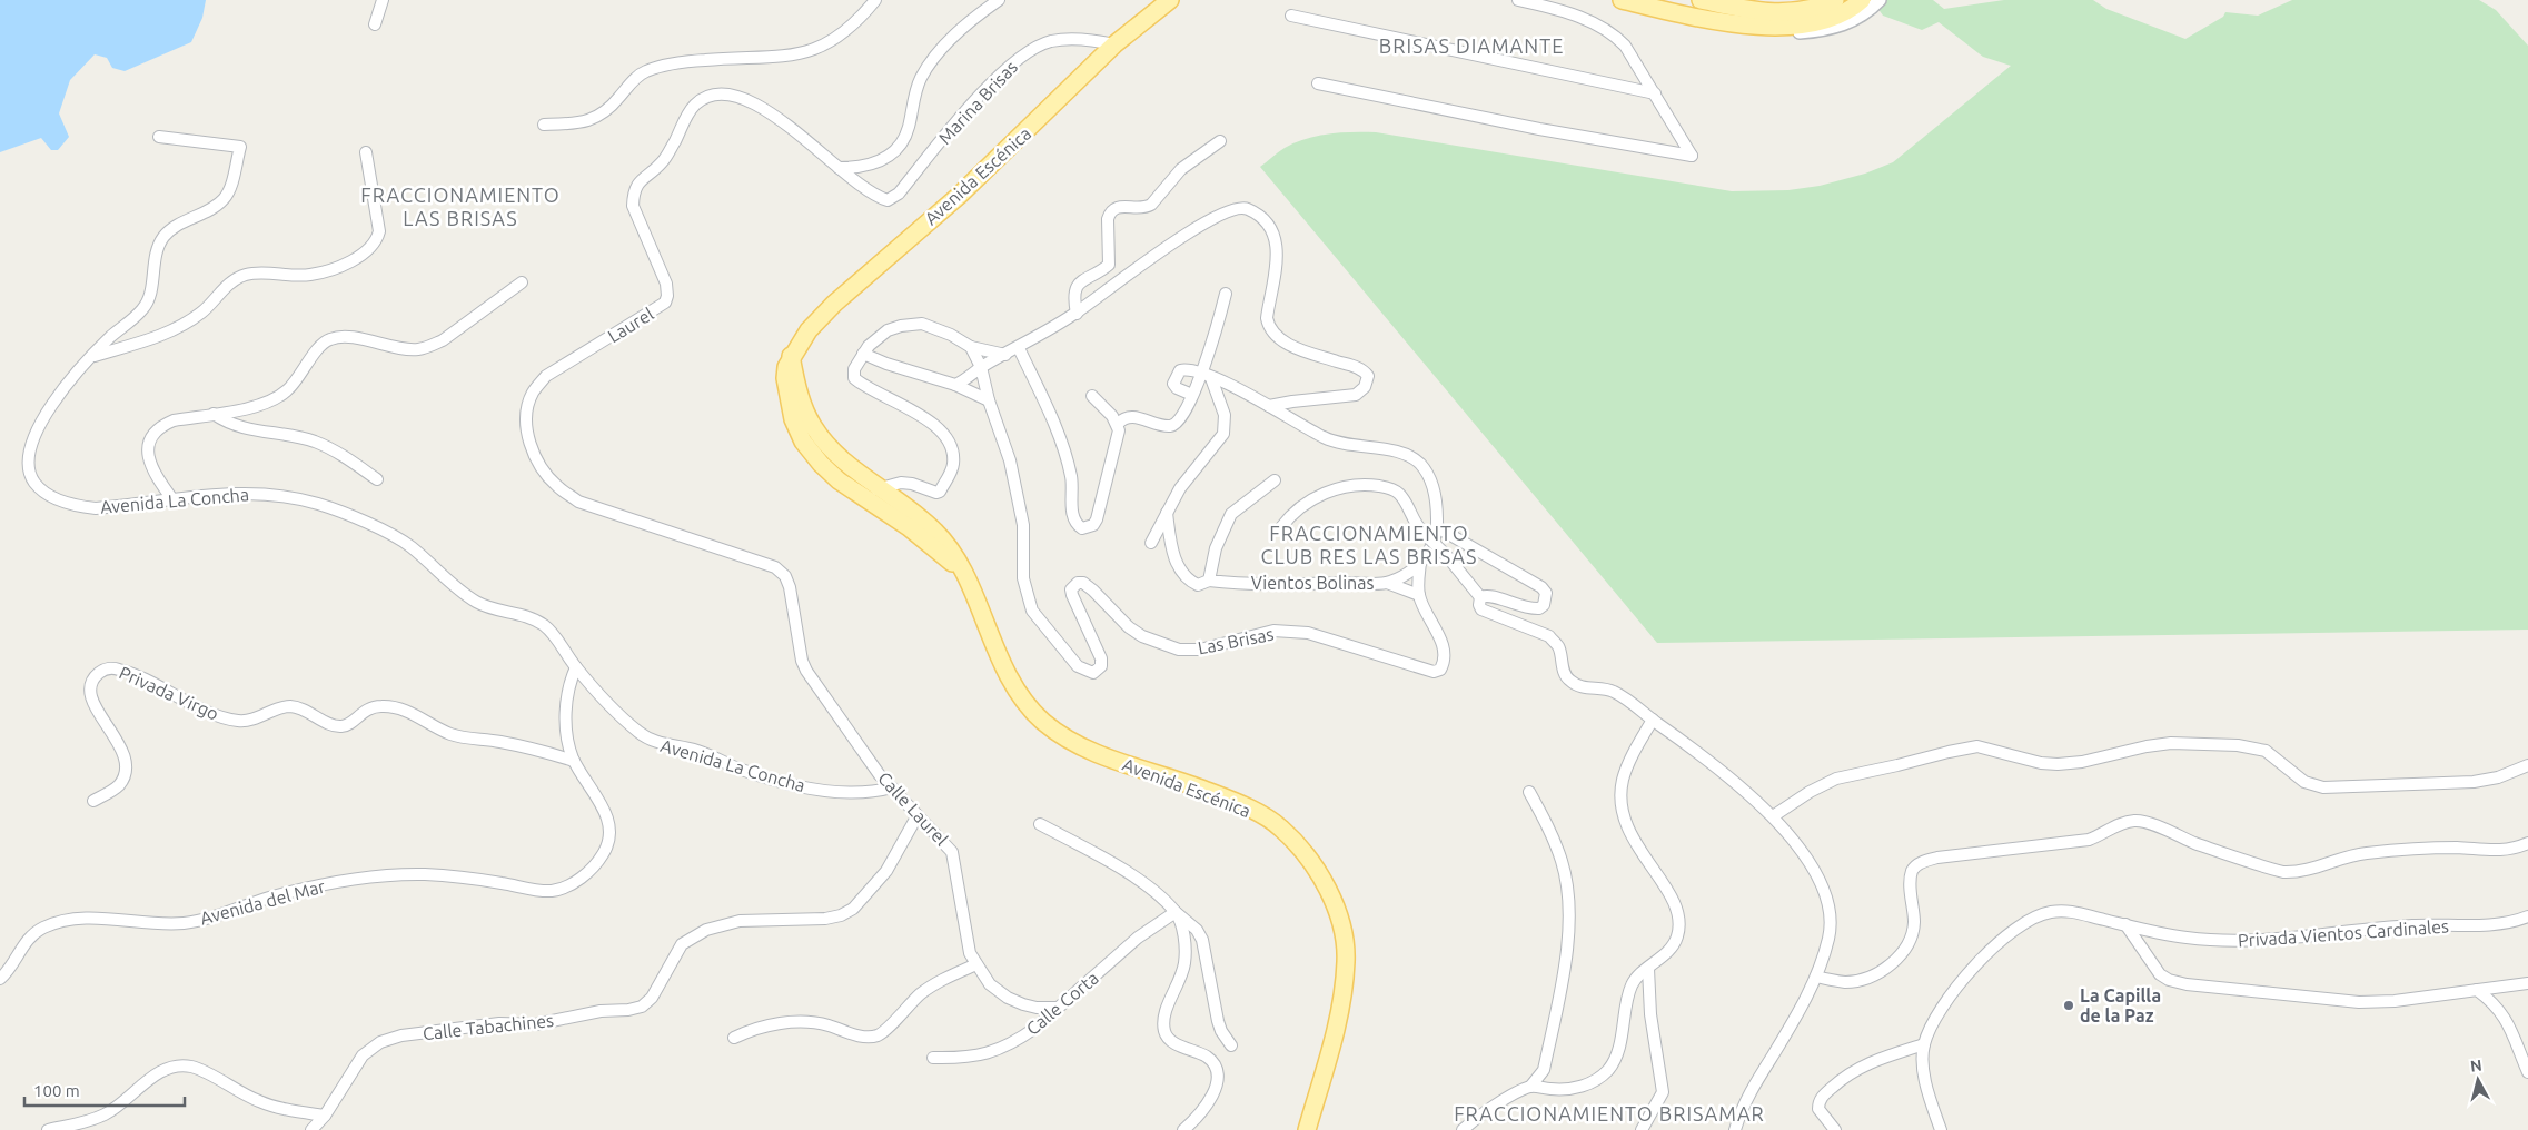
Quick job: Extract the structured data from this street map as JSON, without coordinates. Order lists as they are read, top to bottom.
{
  "streets": {
    "main road": ["Avenida Escénica"],
    "street": [
      "Marina Brisas",
      "Laurel",
      "Avenida La Concha",
      "Vientos Bolinas",
      "Las Brisas",
      "Privada Virgo",
      "Calle Laurel",
      "Avenida del Mar",
      "Privada Vientos Cardinales",
      "Calle Corta",
      "Calle Tabachines"
    ]
  },
  "crossings": [
    ["Marina Brisas", "Avenida Escénica"],
    ["Marina Brisas", "Laurel"],
    ["Laurel", "Calle Laurel"],
    ["Avenida La Concha", "Calle Laurel"],
    ["Avenida La Concha", "Avenida del Mar"],
    ["Vientos Bolinas", "Las Brisas"],
    ["Privada Virgo", "Avenida del Mar"],
    ["Calle Laurel", "Calle Corta"],
    ["Calle Laurel", "Calle Tabachines"]
  ],
  "districts": [
    "BRISAS DIAMANTE",
    "FRACCIONAMIENTO LAS BRISAS",
    "FRACCIONAMIENTO CLUB RES LAS BRISAS",
    "FRACCIONAMIENTO BRISAMAR"
  ],
  "places": ["La Capilla de la Paz"],
  "scale_bar": "100 m",
  "north": "top"
}
